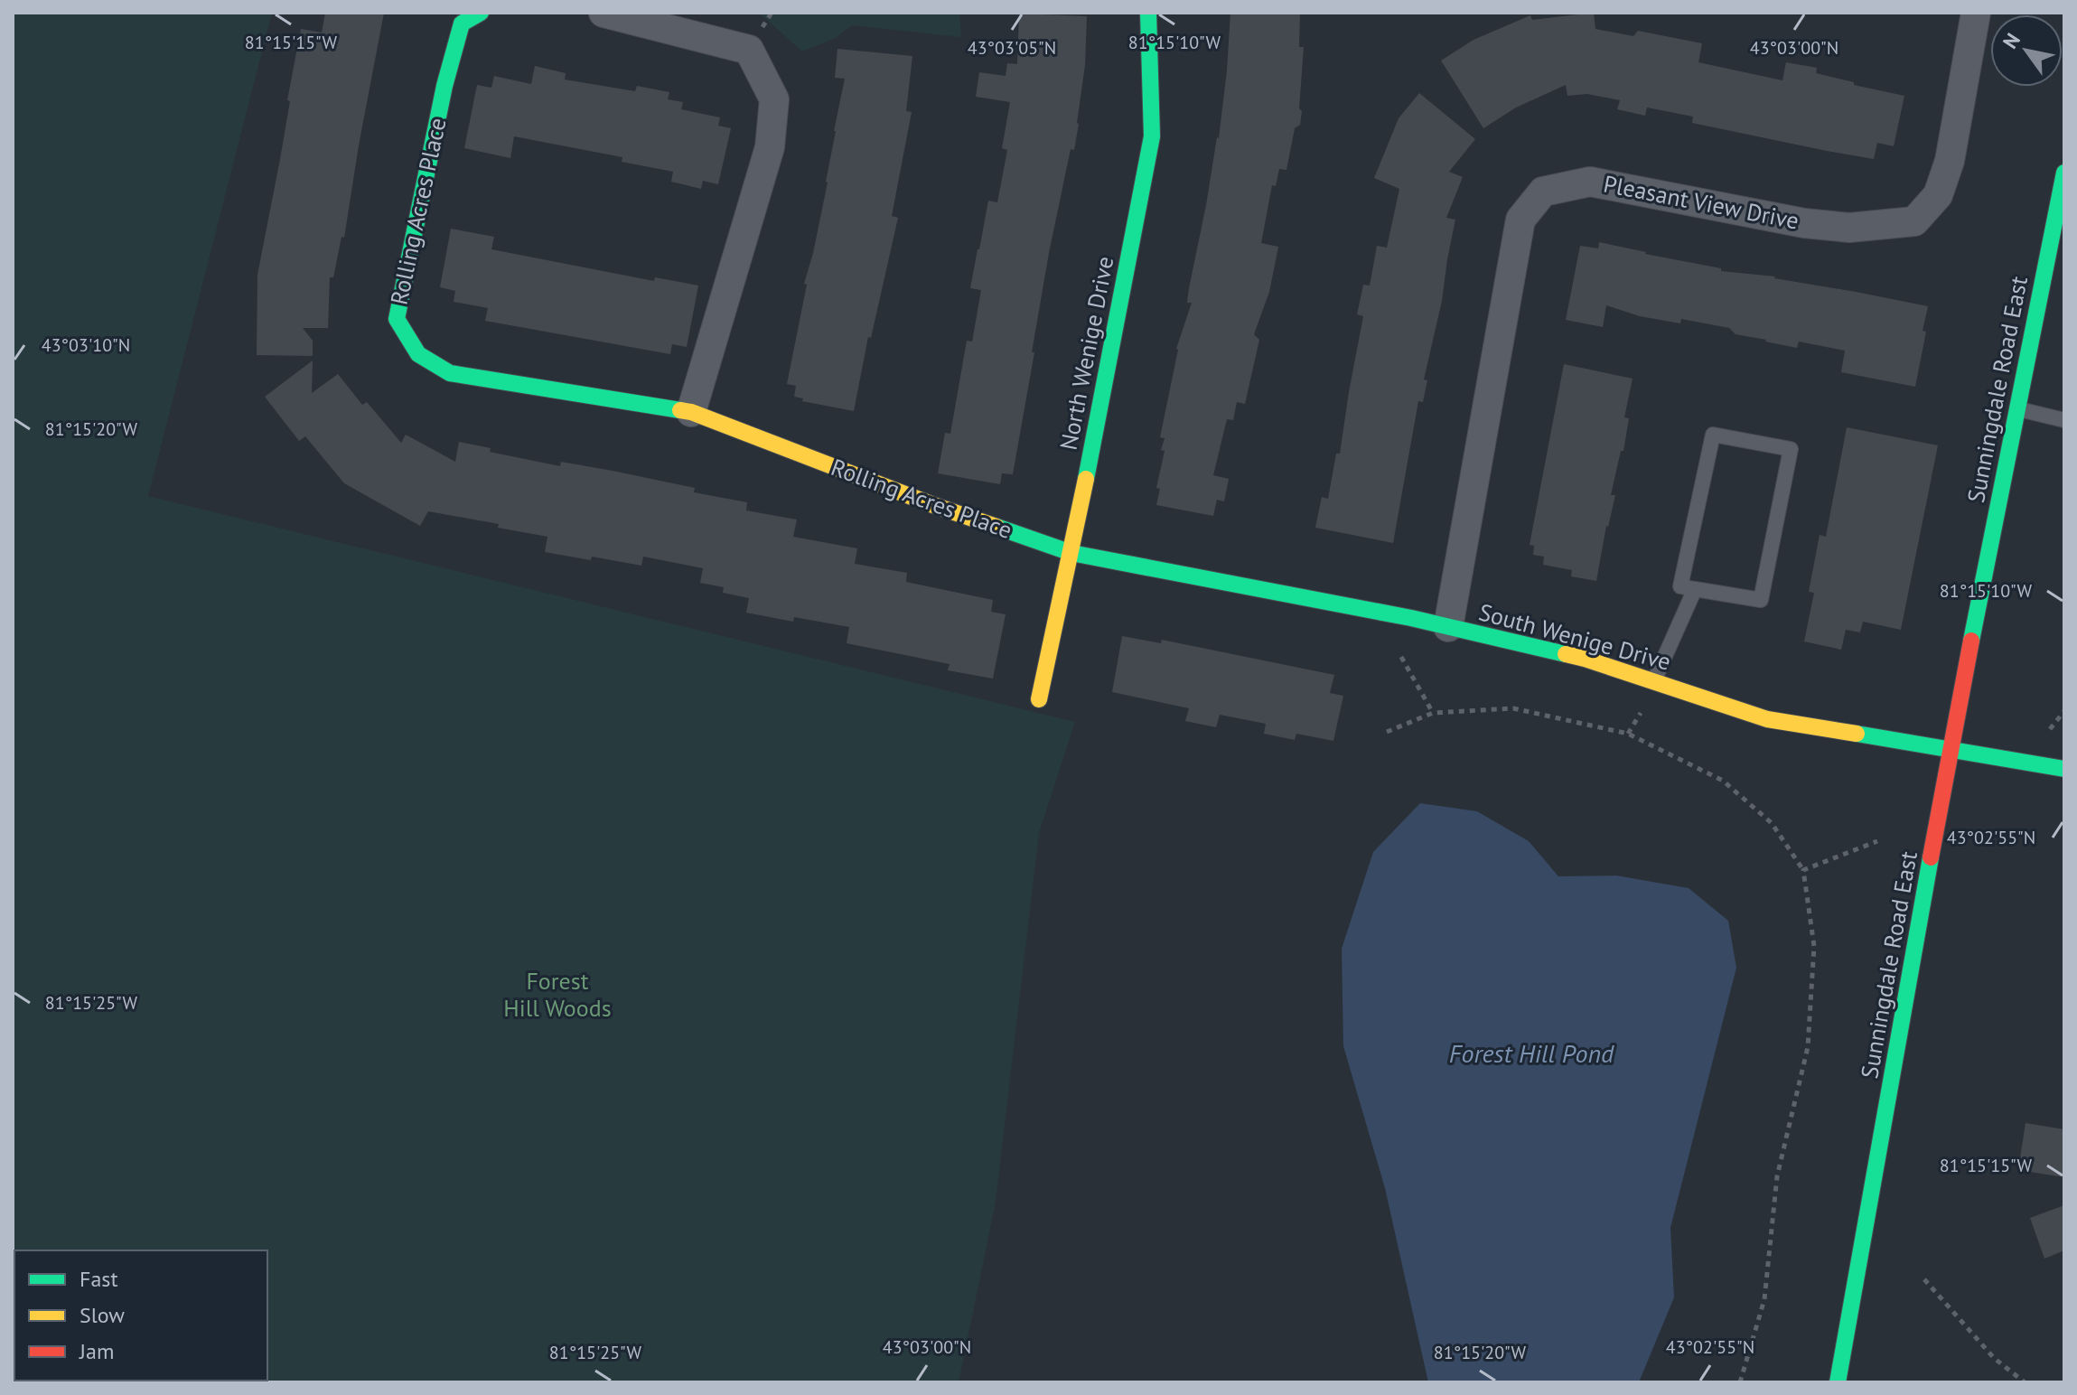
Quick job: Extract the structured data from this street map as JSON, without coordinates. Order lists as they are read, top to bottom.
{
  "streets": {
    "street": [
      "Pleasant View Drive",
      "Rolling Acres Place",
      "North Wenige Drive",
      "Sunningdale Road East",
      "South Wenige Drive"
    ]
  },
  "crossings": [
    ["Pleasant View Drive", "South Wenige Drive"],
    ["Rolling Acres Place", "North Wenige Drive"],
    ["Rolling Acres Place", "South Wenige Drive"],
    ["North Wenige Drive", "South Wenige Drive"],
    ["Sunningdale Road East", "South Wenige Drive"]
  ],
  "water": ["Forest Hill Pond"],
  "parks": ["Forest Hill Woods"],
  "legend": ["Fast", "Slow", "Jam"],
  "north": "top left",
  "coordinates": [
    "81°15'15\"W",
    "81°15'10\"W",
    "43°03'05\"N",
    "43°03'00\"N",
    "43°03'10\"N",
    "81°15'20\"W",
    "43°02'55\"N",
    "81°15'25\"W"
  ]
}
